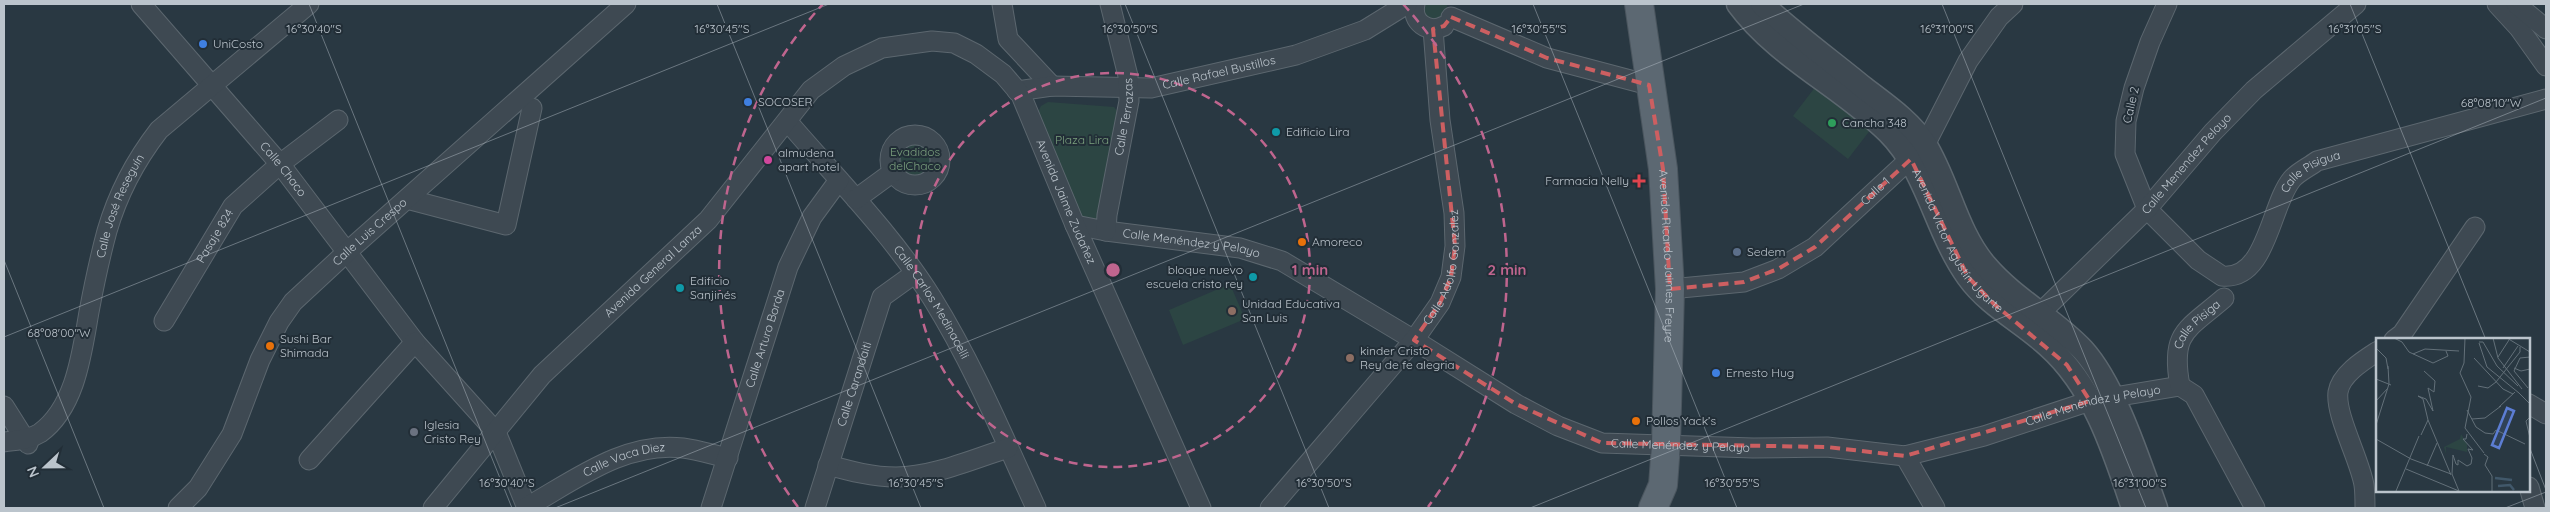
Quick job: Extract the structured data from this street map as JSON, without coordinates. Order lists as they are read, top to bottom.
{
  "streets": {
    "main road": ["Avenida Ricardo Jaimes Freyre"],
    "street": [
      "Calle Rafael Bustillos",
      "Calle 2",
      "Calle Terrazas",
      "Calle Menendez Pelayo",
      "Calle Chaco",
      "Calle Pisigua",
      "Calle 1",
      "Avenida Jaime Zudañez",
      "Calle José Reseguín",
      "Calle Luis Crespo",
      "Pasaje 824",
      "Avenida Víctor Agustín Ugarte",
      "Calle Menéndez y Pelayo",
      "Calle Adolfo Gonzalez",
      "Avenida General Lanza",
      "Calle Carlos Medinacelli",
      "Calle Pisiga",
      "Calle Arturo Borda",
      "Calle Carandaiti",
      "Calle Vaca Diez"
    ]
  },
  "crossings": [
    ["Calle Rafael Bustillos", "Calle Terrazas"],
    ["Calle Rafael Bustillos", "Avenida Jaime Zudañez"],
    ["Calle 2", "Calle Menendez Pelayo"],
    ["Calle 2", "Calle Pisigua"],
    ["Calle Terrazas", "Calle Menéndez y Pelayo"],
    ["Calle Menendez Pelayo", "Calle Pisigua"],
    ["Calle Menendez Pelayo", "Avenida Víctor Agustín Ugarte"],
    ["Calle Chaco", "Calle José Reseguín"],
    ["Calle Chaco", "Calle Luis Crespo"],
    ["Calle Chaco", "Pasaje 824"],
    ["Calle Chaco", "Avenida General Lanza"],
    ["Calle Chaco", "Calle Vaca Diez"],
    ["Calle 1", "Avenida Víctor Agustín Ugarte"],
    ["Calle 1", "Avenida Ricardo Jaimes Freyre"],
    ["Avenida Jaime Zudañez", "Calle Menéndez y Pelayo"],
    ["Avenida Jaime Zudañez", "Avenida General Lanza"],
    ["Avenida Víctor Agustín Ugarte", "Calle Menéndez y Pelayo"],
    ["Calle Menéndez y Pelayo", "Avenida Ricardo Jaimes Freyre"],
    ["Calle Menéndez y Pelayo", "Calle Adolfo Gonzalez"],
    ["Calle Menéndez y Pelayo", "Calle Pisiga"],
    ["Avenida General Lanza", "Calle Carlos Medinacelli"],
    ["Calle Carlos Medinacelli", "Calle Arturo Borda"],
    ["Calle Carlos Medinacelli", "Calle Carandaiti"],
    ["Calle Arturo Borda", "Calle Vaca Diez"]
  ],
  "parks": ["Plaza Lira", "Evadidos delChaco"],
  "places": {
    "other": [
      "UniCosto",
      "SOCOSER",
      "Cancha 348",
      "Edificio Lira",
      "almudena apart hotel",
      "Amoreco",
      "Sedem",
      "bloque nuevo escuela cristo rey",
      "Edificio Sanjinés",
      "Unidad Educativa San Luis",
      "Sushi Bar Shimada",
      "kinder Cristo Rey de fe alegria",
      "Ernesto Hug",
      "Pollos Yack’s",
      "Iglesia Cristo Rey"
    ],
    "health": ["Farmacia Nelly"]
  },
  "north": "left",
  "coordinates": [
    "16°30'40\"S",
    "16°30'45\"S",
    "16°30'55\"S",
    "16°31'00\"S",
    "16°30'50\"S",
    "16°31'05\"S",
    "68°08'10\"W",
    "68°08'00\"W"
  ],
  "rings": ["1 min", "2 min"]
}
